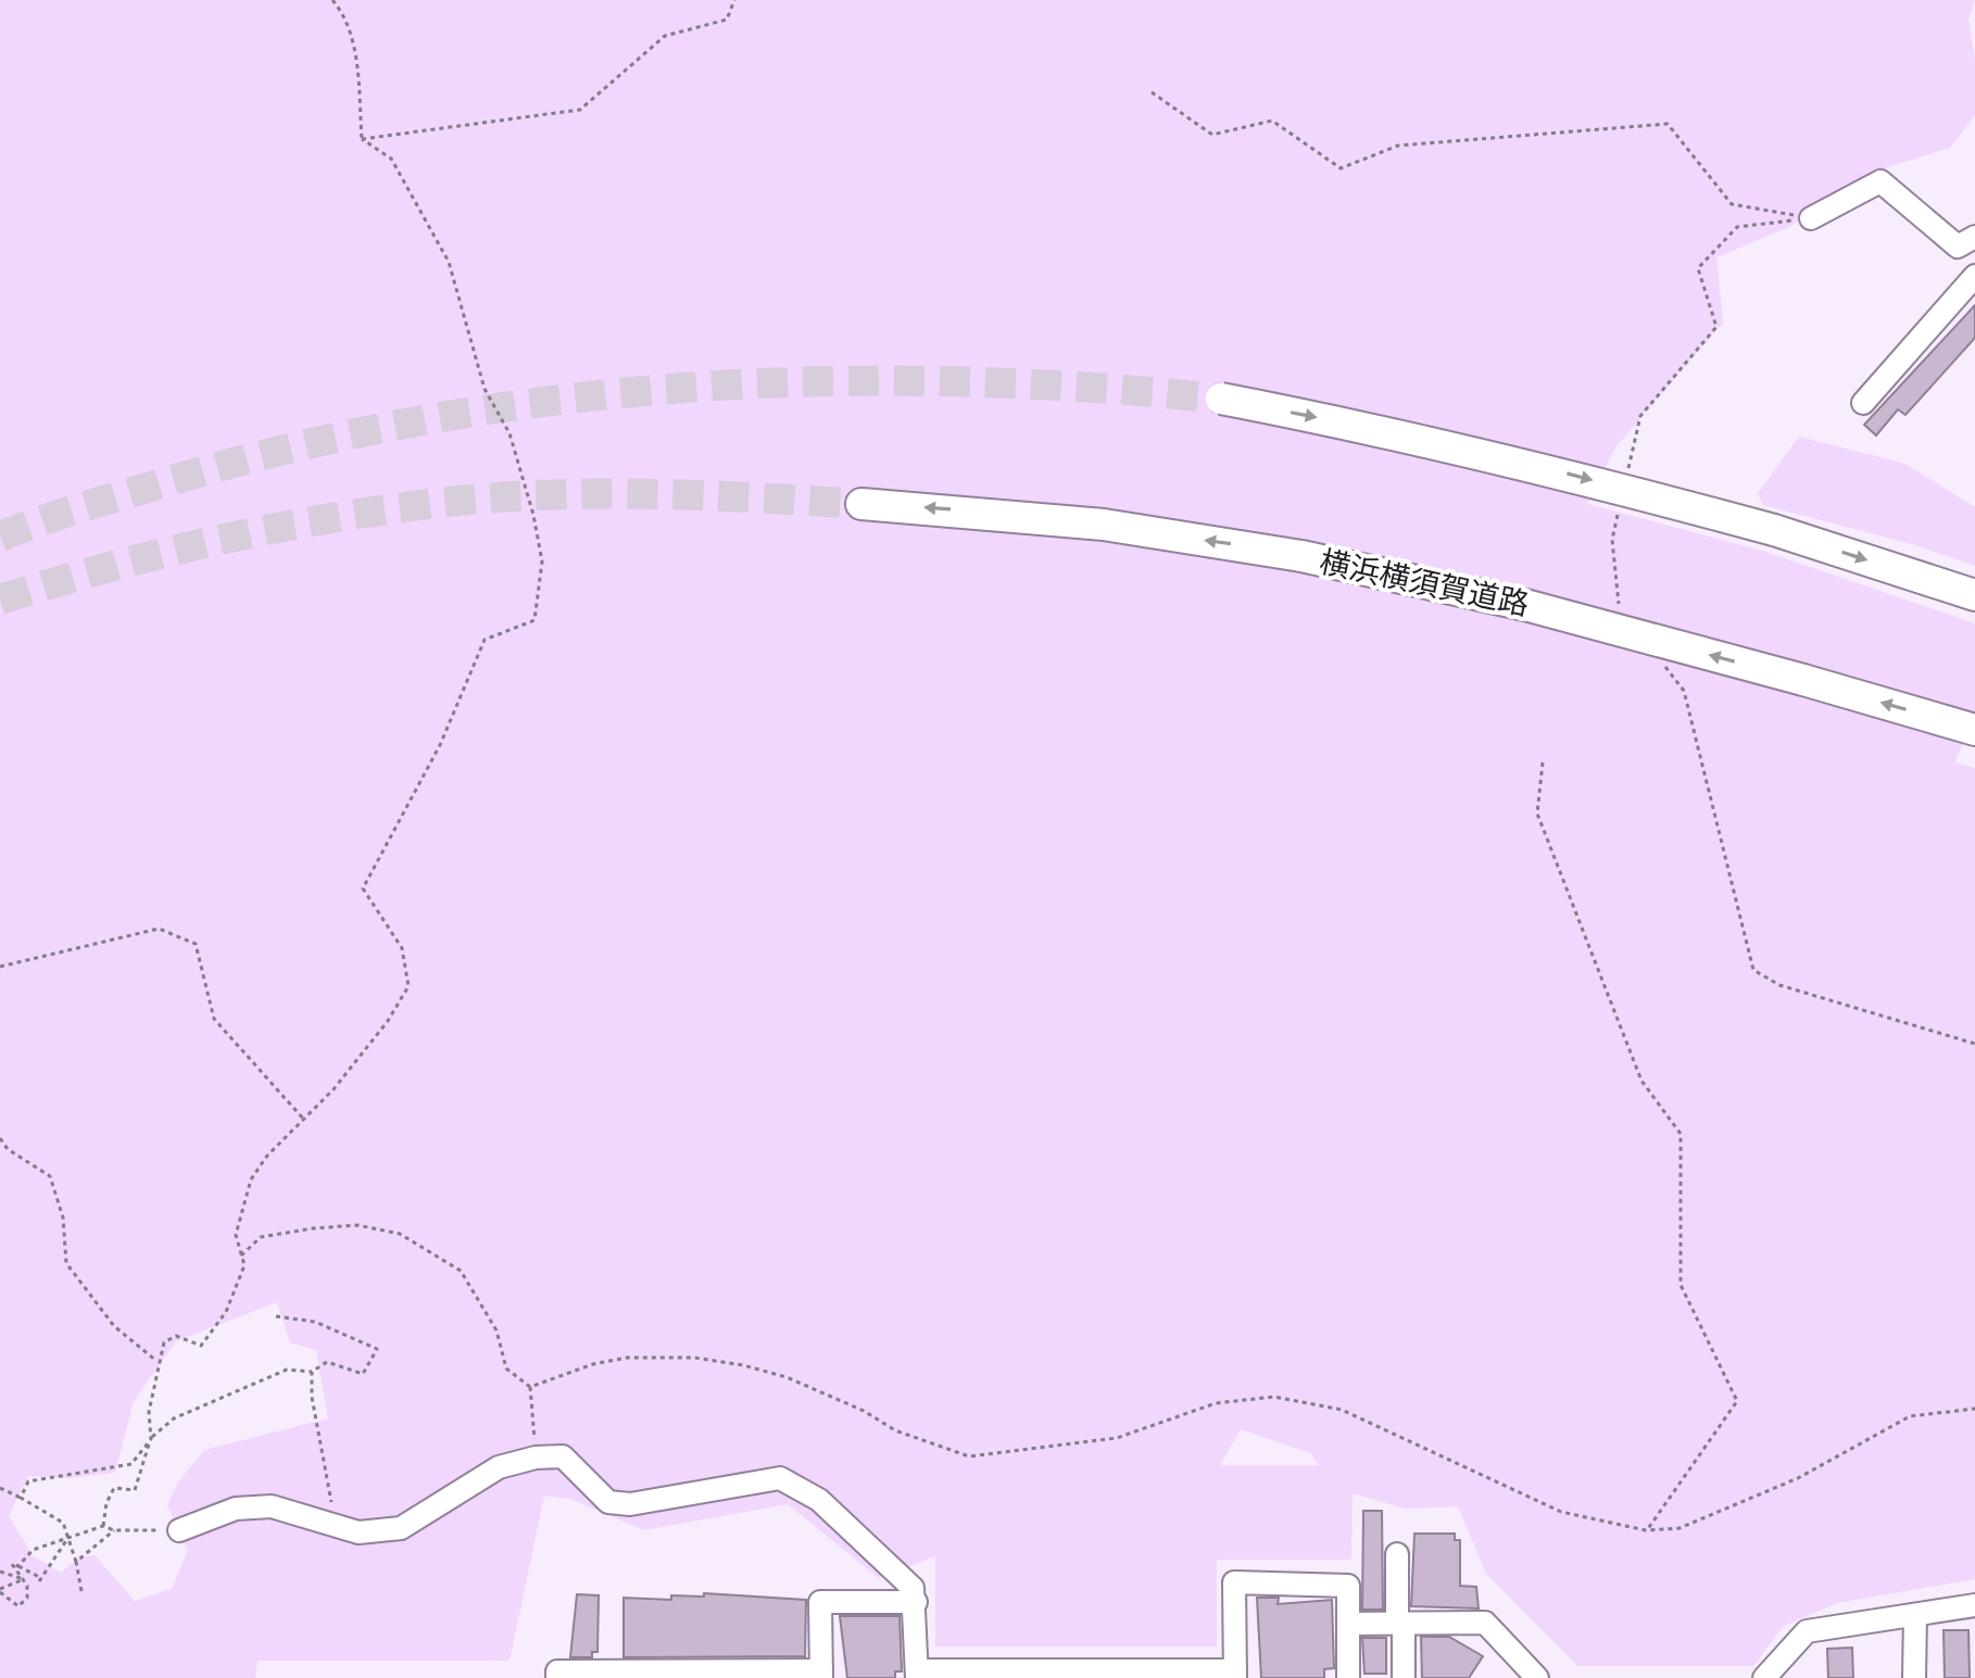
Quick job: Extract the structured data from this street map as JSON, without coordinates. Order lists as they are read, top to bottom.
{
  "streets": {
    "highway": ["横浜横須賀道路"]
  }
}
